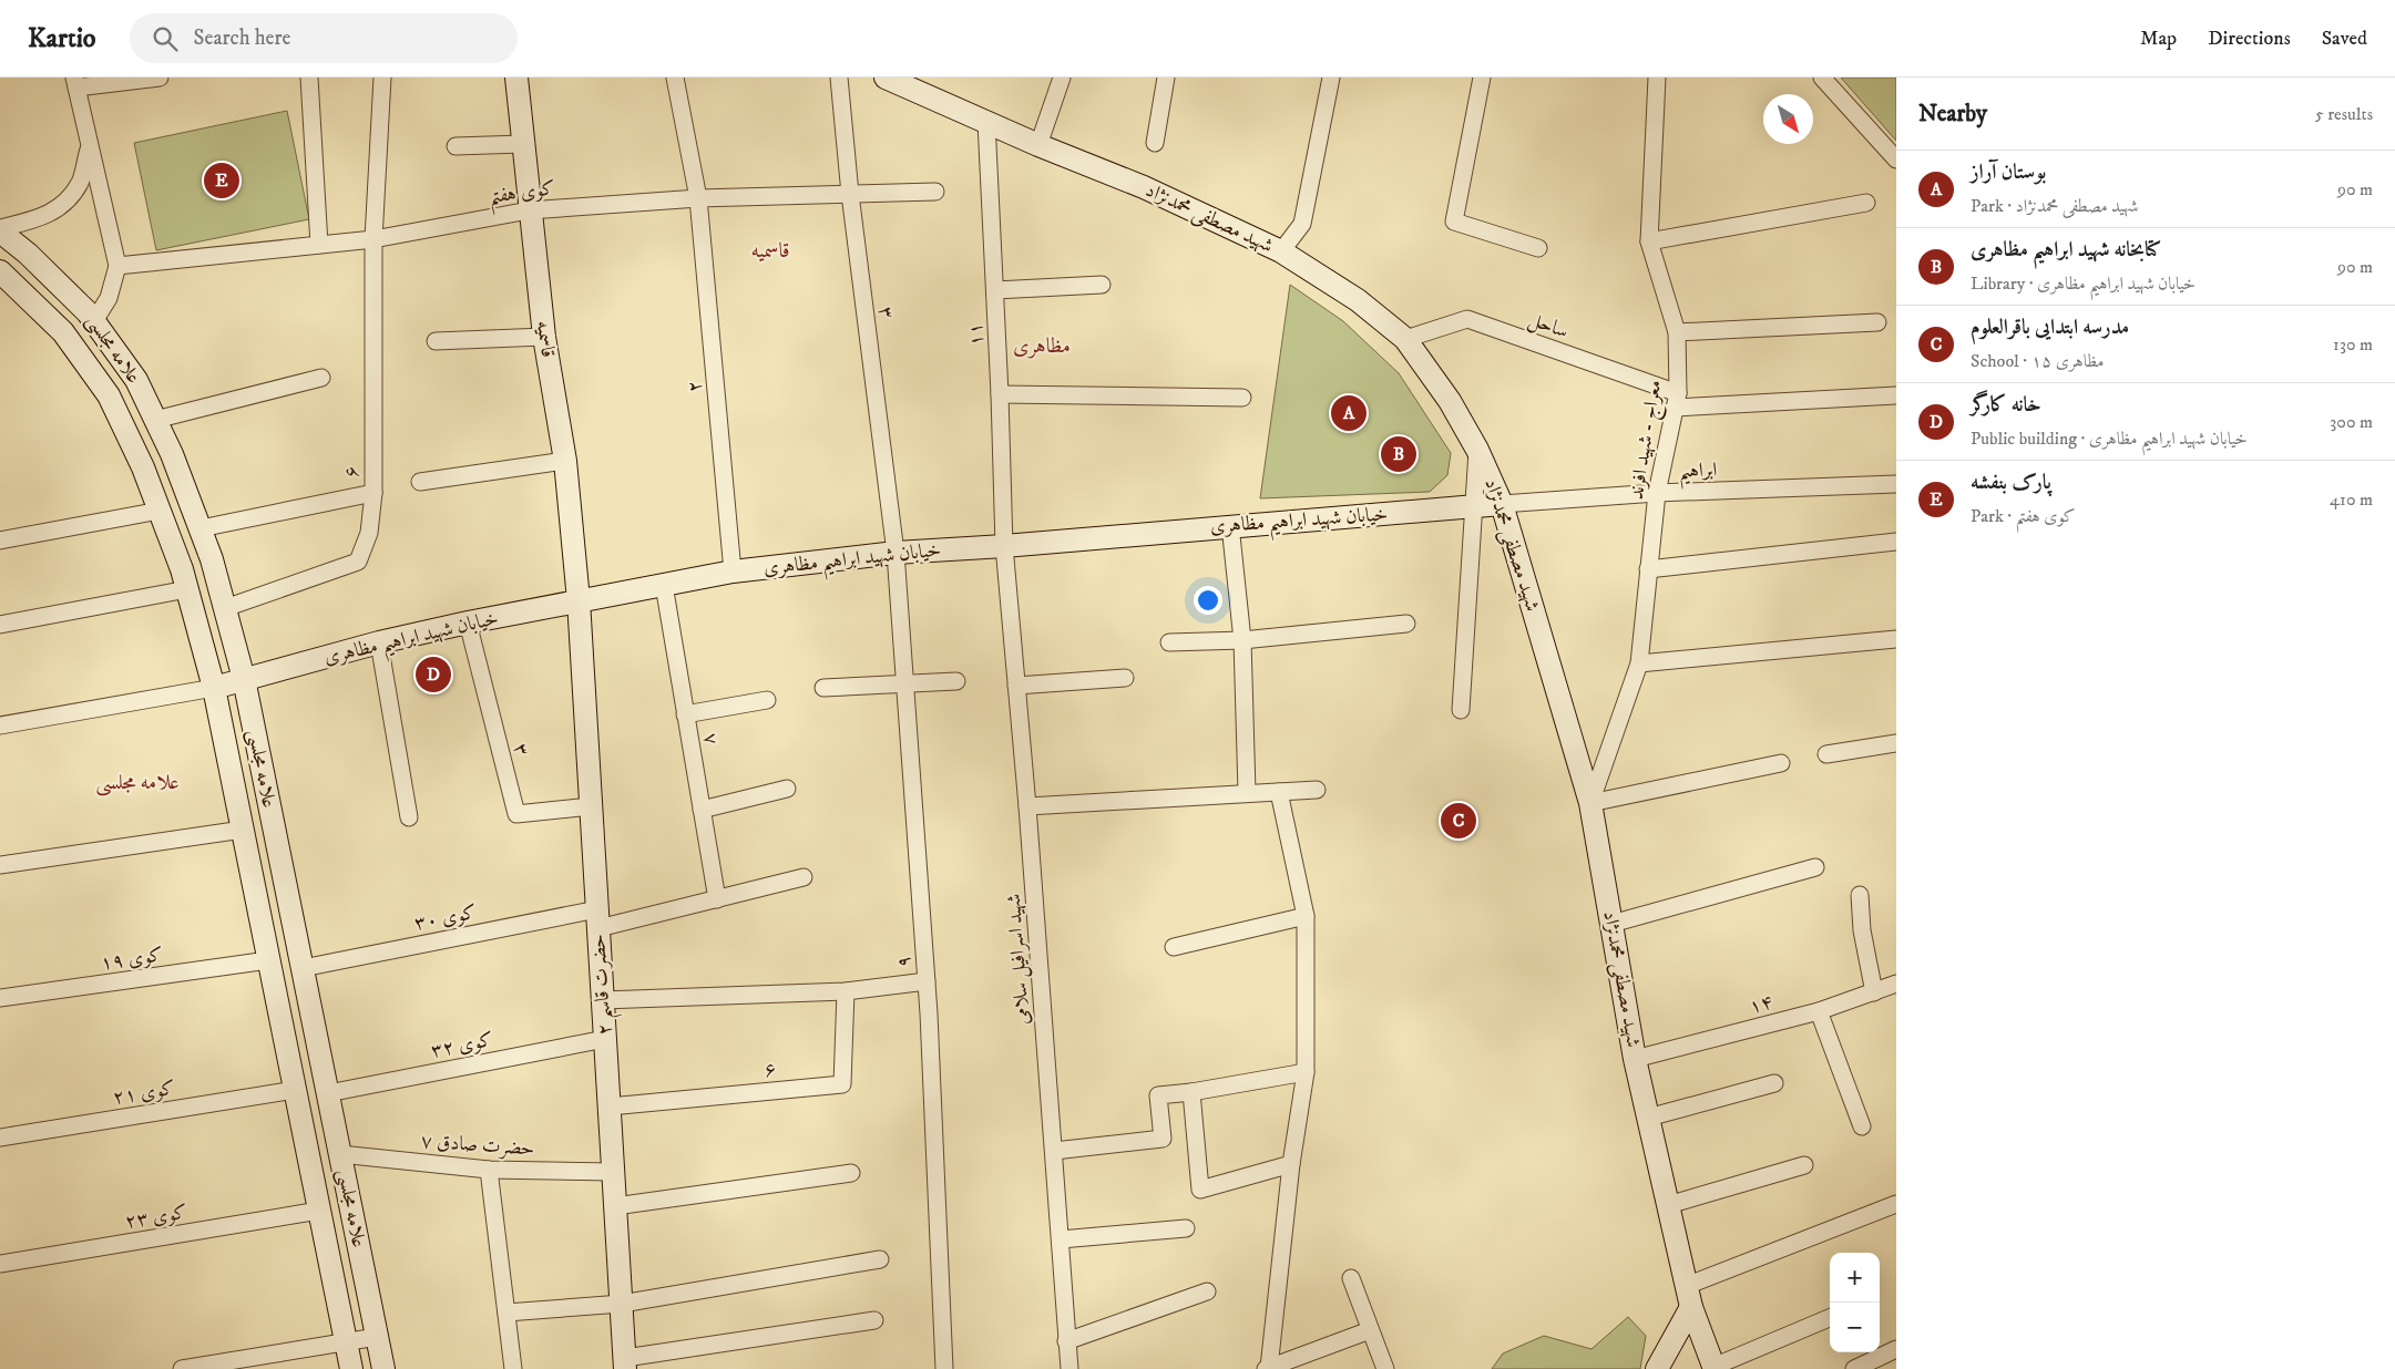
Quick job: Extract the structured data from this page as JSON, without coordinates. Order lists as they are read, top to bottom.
{
  "streets": {
    "main road": [
      "شهید مصطفی محمدنژاد",
      "قاسمیه",
      "علامه مجلسی",
      "خیابان شهید ابراهیم مظاهری",
      "۲ حضرت قاسم"
    ],
    "street": [
      "کوی هفتم",
      "۳",
      "ساحل",
      "۱۱",
      "۲",
      "معراج - شهید افرند",
      "ابراهیم",
      "۶",
      "۷",
      "کوی ۳۰",
      "کوی ۱۹",
      "شهید اسرافیل سلامی",
      "۹",
      "۱۴",
      "کوی ۳۲",
      "کوی ۲۱",
      "۷ حضرت صادق",
      "کوی ۲۳"
    ]
  },
  "crossings": [
    ["کوی هفتم", "۳"],
    ["کوی هفتم", "قاسمیه"],
    ["کوی هفتم", "۲"],
    ["کوی هفتم", "۶"],
    ["شهید مصطفی محمدنژاد", "ساحل"],
    ["شهید مصطفی محمدنژاد", "۱۱"],
    ["شهید مصطفی محمدنژاد", "معراج - شهید افرند"],
    ["شهید مصطفی محمدنژاد", "ابراهیم"],
    ["شهید مصطفی محمدنژاد", "خیابان شهید ابراهیم مظاهری"],
    ["شهید مصطفی محمدنژاد", "۱۴"],
    ["۳", "خیابان شهید ابراهیم مظاهری"],
    ["۳", "۹"],
    ["۳", "۲ حضرت قاسم"],
    ["ساحل", "معراج - شهید افرند"],
    ["۱۱", "خیابان شهید ابراهیم مظاهری"],
    ["۱۱", "شهید اسرافیل سلامی"],
    ["قاسمیه", "خیابان شهید ابراهیم مظاهری"],
    ["قاسمیه", "۲ حضرت قاسم"],
    ["علامه مجلسی", "۶"],
    ["علامه مجلسی", "خیابان شهید ابراهیم مظاهری"],
    ["علامه مجلسی", "کوی ۳۰"],
    ["علامه مجلسی", "کوی ۱۹"],
    ["علامه مجلسی", "کوی ۳۲"],
    ["علامه مجلسی", "کوی ۲۱"],
    ["علامه مجلسی", "۷ حضرت صادق"],
    ["علامه مجلسی", "کوی ۲۳"],
    ["۲", "خیابان شهید ابراهیم مظاهری"],
    ["معراج - شهید افرند", "ابراهیم"],
    ["ابراهیم", "خیابان شهید ابراهیم مظاهری"],
    ["۶", "۲ حضرت قاسم"],
    ["خیابان شهید ابراهیم مظاهری", "۷"],
    ["خیابان شهید ابراهیم مظاهری", "شهید اسرافیل سلامی"],
    ["خیابان شهید ابراهیم مظاهری", "۹"],
    ["خیابان شهید ابراهیم مظاهری", "۲ حضرت قاسم"],
    ["۷", "کوی ۳۰"],
    ["کوی ۳۰", "۲ حضرت قاسم"],
    ["۲ حضرت قاسم", "کوی ۳۲"],
    ["۲ حضرت قاسم", "۷ حضرت صادق"]
  ],
  "districts": ["قاسمیه", "مظاهری", "علامه مجلسی"],
  "north": "bottom right",
  "page": {
    "header": "Kartio",
    "search": "Search here",
    "nav": ["Map", "Directions", "Saved"],
    "heading": ["Nearby", "5 results"],
    "list": [
      {
        "mark": "A",
        "name": "بوستان آراز",
        "note": "Park · شهید مصطفی محمدنژاد",
        "value": "90 m"
      },
      {
        "mark": "B",
        "name": "کتابخانه شهید ابراهیم مظاهری",
        "note": "Library · خیابان شهید ابراهیم مظاهری",
        "value": "90 m"
      },
      {
        "mark": "C",
        "name": "مدرسه ابتدایی باقرالعلوم",
        "note": "School · ۱۵ مظاهری",
        "value": "130 m"
      },
      {
        "mark": "D",
        "name": "خانه کارگر",
        "note": "Public building · خیابان شهید ابراهیم مظاهری",
        "value": "300 m"
      },
      {
        "mark": "E",
        "name": "پارک بنفشه",
        "note": "Park · کوی هفتم",
        "value": "410 m"
      }
    ],
    "pins": [
      "E",
      "A",
      "B",
      "D",
      "C"
    ],
    "map_buttons": ["+", "−"]
  }
}
